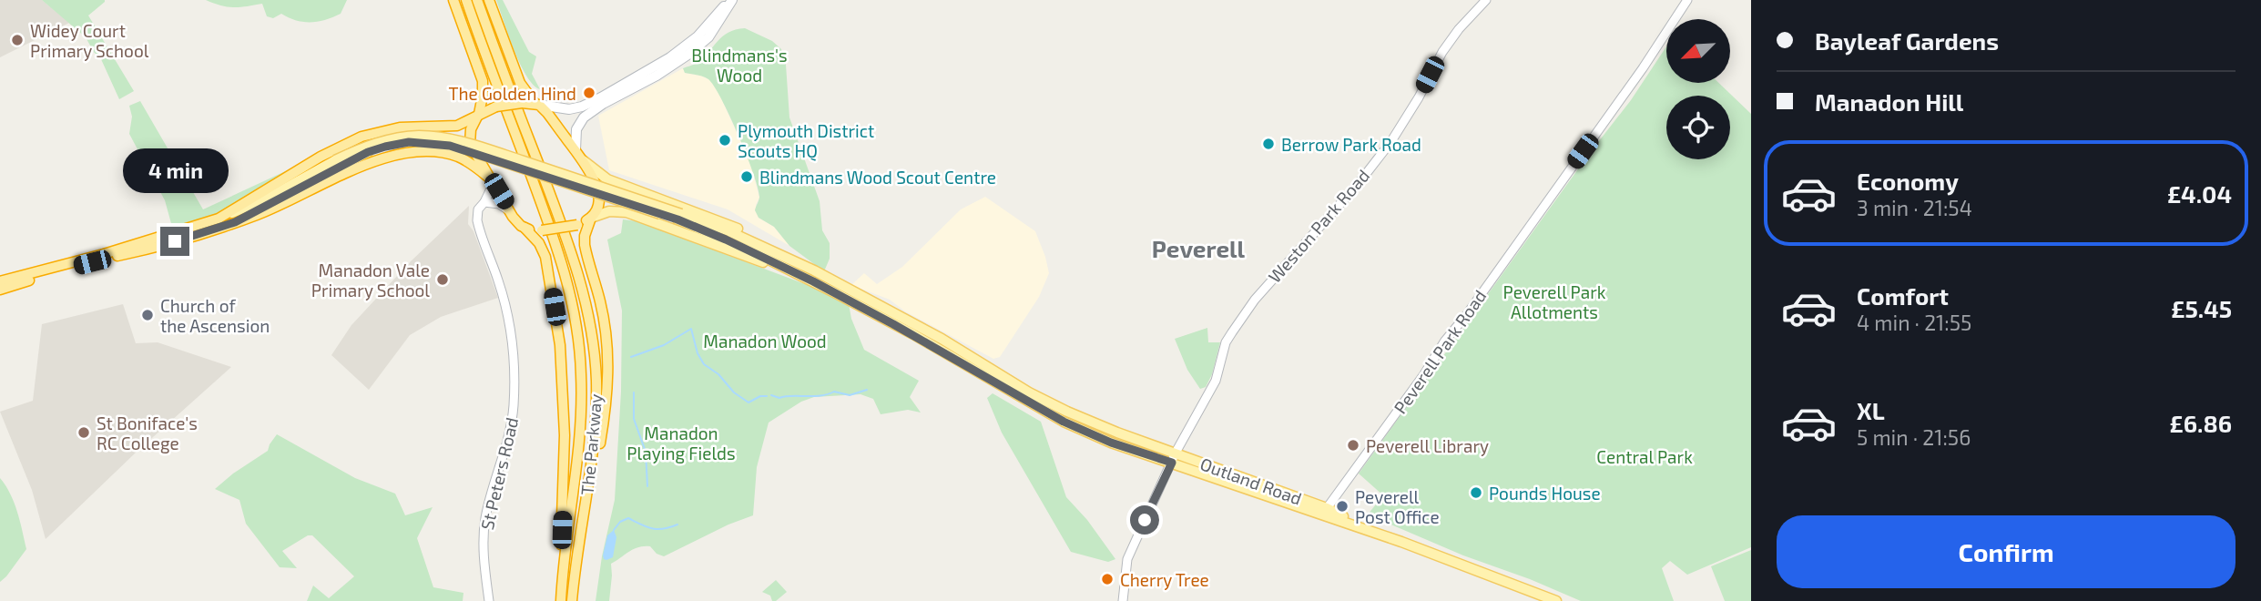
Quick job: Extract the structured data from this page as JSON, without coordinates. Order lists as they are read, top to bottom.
{
  "streets": {
    "highway": ["The Parkway"],
    "main road": ["Outland Road"],
    "street": ["Weston Park Road", "Peverell Park Road", "St Peters Road"]
  },
  "crossings": [
    ["Weston Park Road", "Outland Road"],
    ["Peverell Park Road", "Outland Road"]
  ],
  "districts": ["Peverell"],
  "parks": [
    "Blindmans's Wood",
    "Peverell Park Allotments",
    "Manadon Wood",
    "Manadon Playing Fields",
    "Central Park"
  ],
  "places": [
    "Widey Court Primary School",
    "The Golden Hind",
    "Plymouth District Scouts HQ",
    "Berrow Park Road",
    "Blindmans Wood Scout Centre",
    "Manadon Vale Primary School",
    "Church of the Ascension",
    "St Boniface's RC College",
    "Peverell Library",
    "Pounds House",
    "Peverell Post Office",
    "Cherry Tree"
  ],
  "north": "bottom left",
  "page": {
    "banner": ["Bayleaf Gardens", "Manadon Hill"],
    "list": [
      {
        "name": "Economy",
        "note": "3 min · 21:54",
        "value": "£4.04"
      },
      {
        "name": "Comfort",
        "note": "4 min · 21:55",
        "value": "£5.45"
      },
      {
        "name": "XL",
        "note": "5 min · 21:56",
        "value": "£6.86"
      }
    ],
    "bubble": "4 min",
    "buttons": "Confirm"
  }
}
